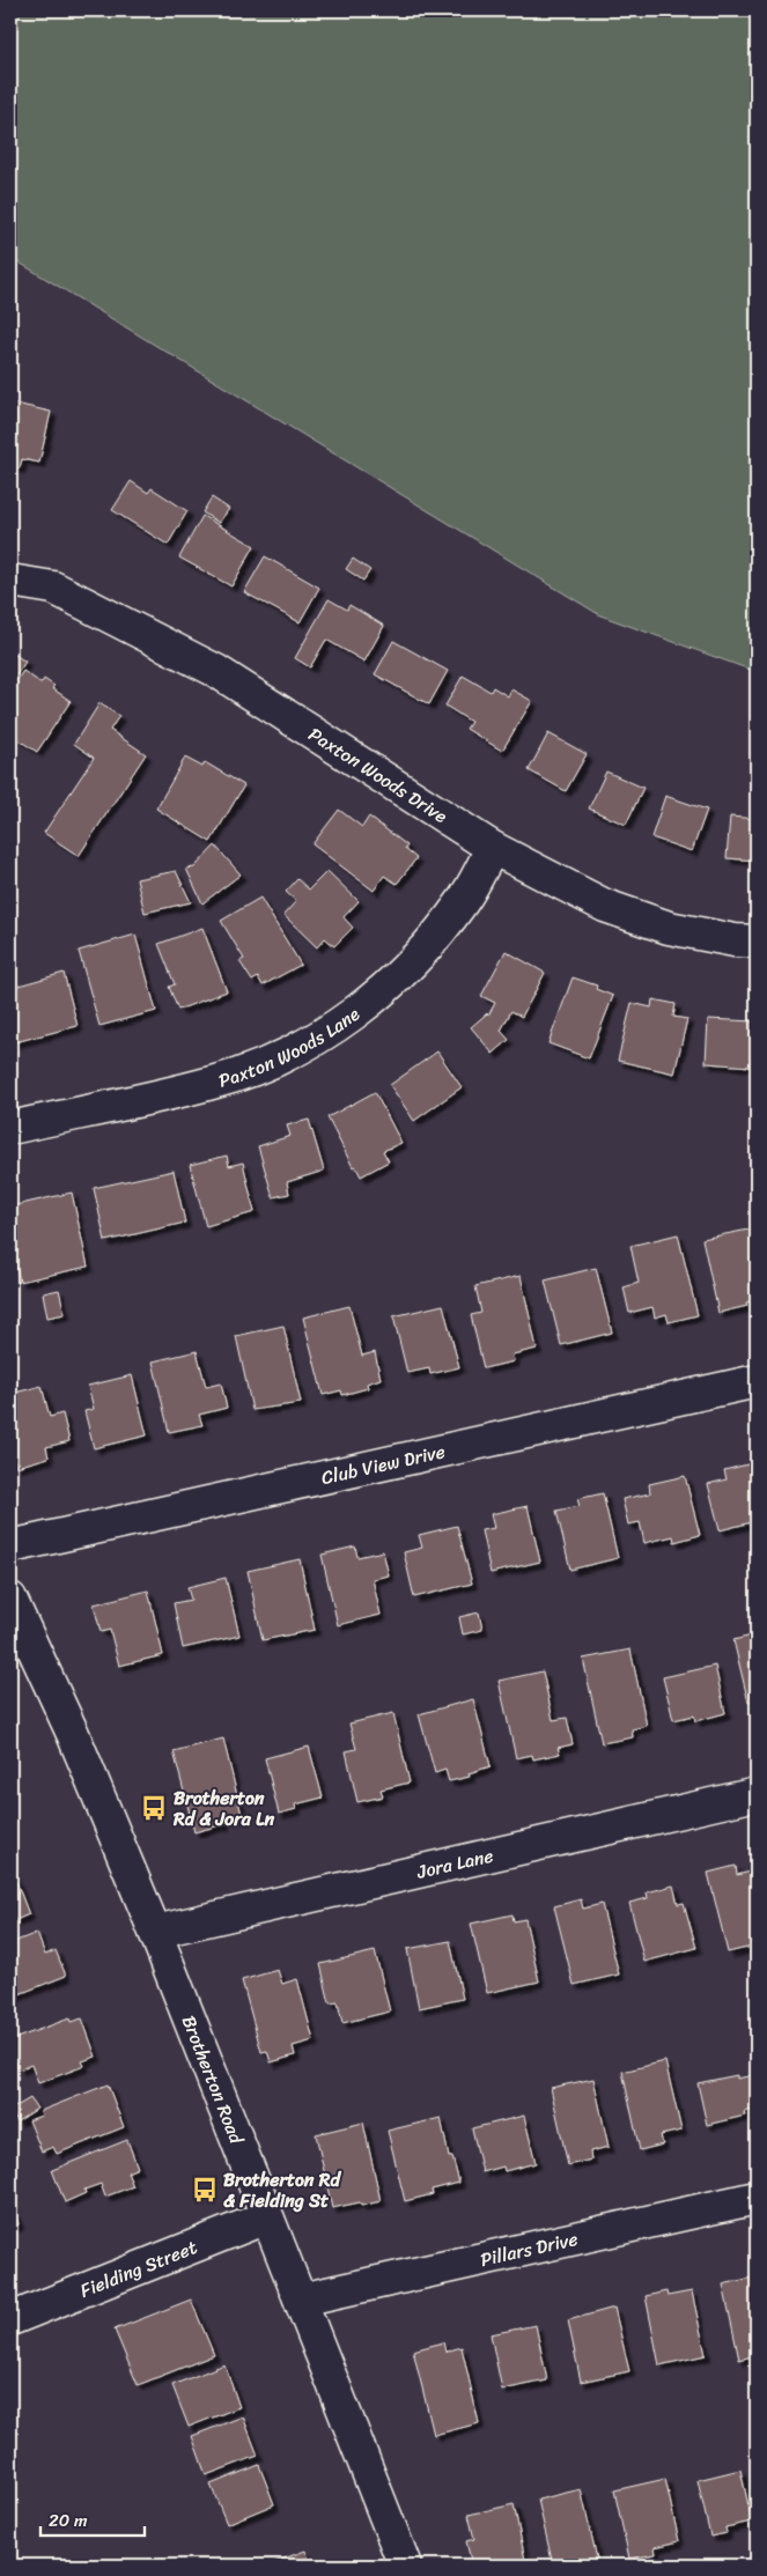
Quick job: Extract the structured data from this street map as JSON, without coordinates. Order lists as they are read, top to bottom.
{
  "streets": {
    "street": [
      "Paxton Woods Drive",
      "Paxton Woods Lane",
      "Club View Drive",
      "Jora Lane",
      "Brotherton Road",
      "Pillars Drive",
      "Fielding Street"
    ]
  },
  "crossings": [
    ["Paxton Woods Drive", "Paxton Woods Lane"],
    ["Jora Lane", "Brotherton Road"],
    ["Brotherton Road", "Pillars Drive"],
    ["Brotherton Road", "Fielding Street"]
  ],
  "places": {
    "bus stop": ["Brotherton Rd & Jora Ln", "Brotherton Rd & Fielding St"]
  },
  "scale_bar": "20 m"
}
